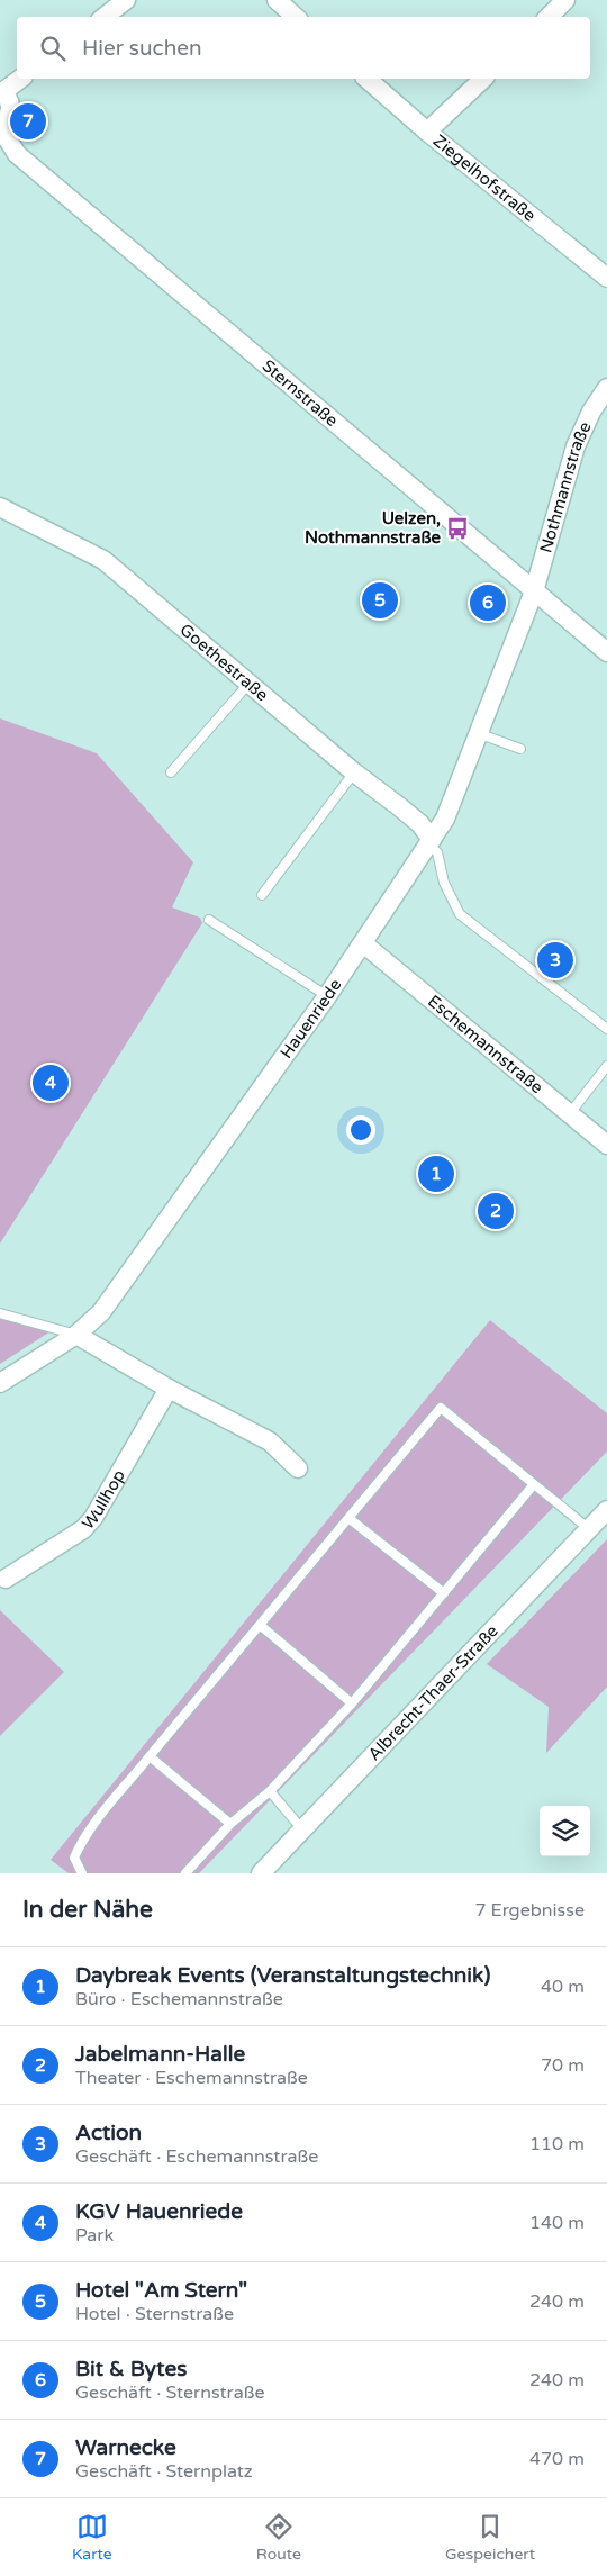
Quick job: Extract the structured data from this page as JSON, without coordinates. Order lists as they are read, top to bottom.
{
  "streets": {
    "street": [
      "Ziegelhofstraße",
      "Sternstraße",
      "Nothmannstraße",
      "Goethestraße",
      "Hauenriede",
      "Eschemannstraße",
      "Wullhop",
      "Albrecht-Thaer-Straße"
    ]
  },
  "crossings": [
    ["Sternstraße", "Nothmannstraße"],
    ["Sternstraße", "Hauenriede"],
    ["Nothmannstraße", "Hauenriede"],
    ["Goethestraße", "Hauenriede"],
    ["Hauenriede", "Eschemannstraße"]
  ],
  "places": {
    "bus stop": ["Uelzen, Nothmannstraße"]
  },
  "page": {
    "search": "Hier suchen",
    "pins": [
      "7",
      "5",
      "6",
      "3",
      "4",
      "1",
      "2"
    ],
    "heading": ["In der Nähe", "7 Ergebnisse"],
    "list": [
      {
        "mark": "1",
        "name": "Daybreak Events (Veranstaltungstechnik)",
        "note": "Büro · Eschemannstraße",
        "value": "40 m"
      },
      {
        "mark": "2",
        "name": "Jabelmann-Halle",
        "note": "Theater · Eschemannstraße",
        "value": "70 m"
      },
      {
        "mark": "3",
        "name": "Action",
        "note": "Geschäft · Eschemannstraße",
        "value": "110 m"
      },
      {
        "mark": "4",
        "name": "KGV Hauenriede",
        "note": "Park",
        "value": "140 m"
      },
      {
        "mark": "5",
        "name": "Hotel \"Am Stern\"",
        "note": "Hotel · Sternstraße",
        "value": "240 m"
      },
      {
        "mark": "6",
        "name": "Bit & Bytes",
        "note": "Geschäft · Sternstraße",
        "value": "240 m"
      },
      {
        "mark": "7",
        "name": "Warnecke",
        "note": "Geschäft · Sternplatz",
        "value": "470 m"
      }
    ],
    "nav": ["Karte", "Route", "Gespeichert"]
  }
}
